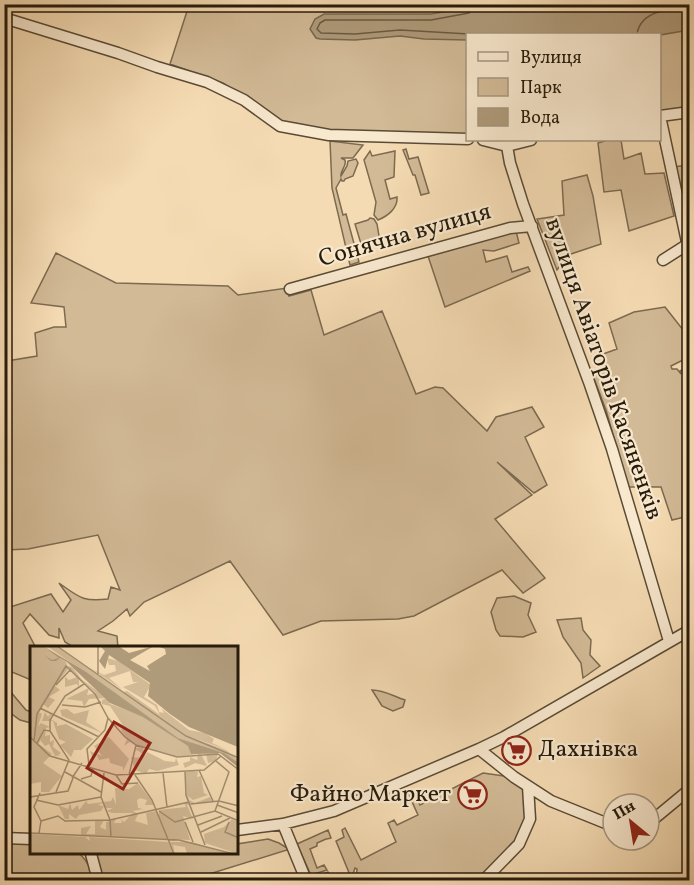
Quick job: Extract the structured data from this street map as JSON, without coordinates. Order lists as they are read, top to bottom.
{
  "streets": {
    "street": ["Сонячна вулиця", "вулиця Авіаторів Касяненків"]
  },
  "crossings": [
    ["Сонячна вулиця", "вулиця Авіаторів Касяненків"]
  ],
  "places": {
    "supermarket": ["Дахнівка", "Файно Маркет"]
  },
  "legend": ["Вулиця", "Парк", "Вода"],
  "north": "top left"
}
